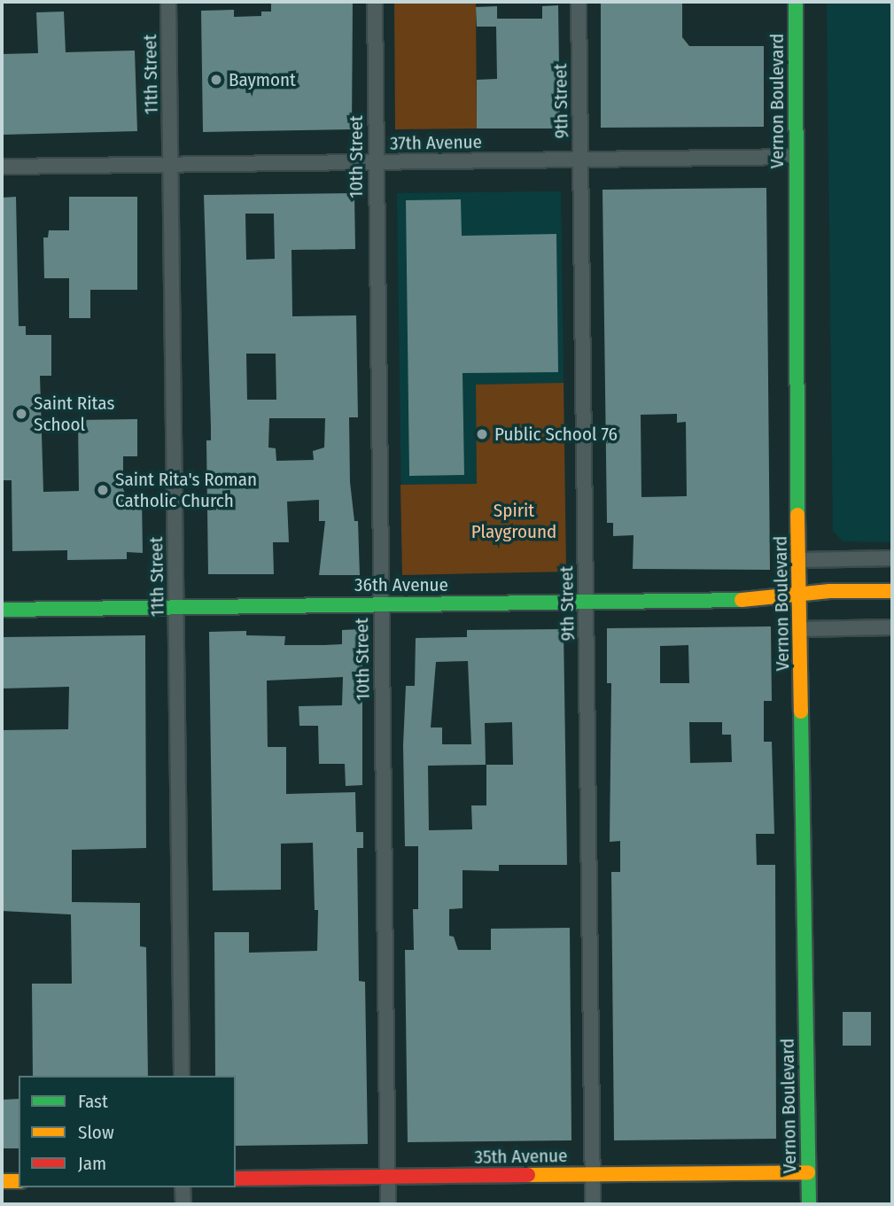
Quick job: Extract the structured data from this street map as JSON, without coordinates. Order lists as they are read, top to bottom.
{
  "streets": {
    "main road": ["Vernon Boulevard", "36th Avenue", "35th Avenue"],
    "street": [
      "11th Street",
      "9th Street",
      "37th Avenue",
      "10th Street"
    ]
  },
  "crossings": [
    ["11th Street", "37th Avenue"],
    ["11th Street", "36th Avenue"],
    ["9th Street", "37th Avenue"],
    ["9th Street", "36th Avenue"],
    ["9th Street", "35th Avenue"],
    ["Vernon Boulevard", "37th Avenue"],
    ["Vernon Boulevard", "36th Avenue"],
    ["Vernon Boulevard", "35th Avenue"],
    ["37th Avenue", "10th Street"],
    ["10th Street", "36th Avenue"],
    ["10th Street", "35th Avenue"]
  ],
  "parks": ["Spirit Playground"],
  "places": [
    "Baymont",
    "Saint Ritas School",
    "Public School 76",
    "Saint Rita's Roman Catholic Church"
  ],
  "legend": ["Fast", "Slow", "Jam"]
}
